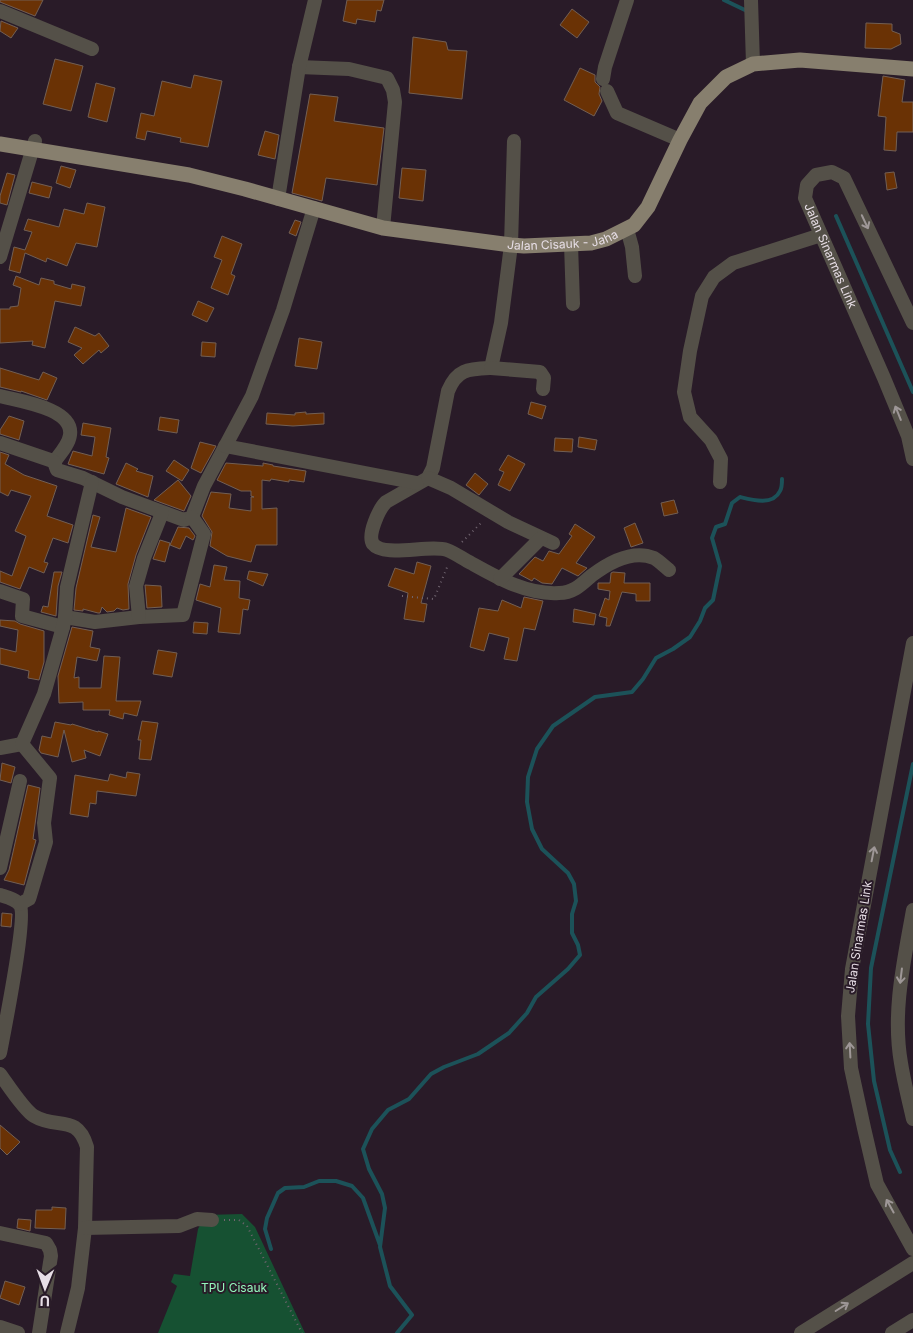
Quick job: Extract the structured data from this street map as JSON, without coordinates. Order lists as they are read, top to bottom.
{
  "streets": {
    "main road": ["Jalan Cisauk - Jaha"],
    "street": ["Jalan Sinarmas Link"]
  },
  "parks": ["TPU Cisauk"],
  "north": "bottom"
}
